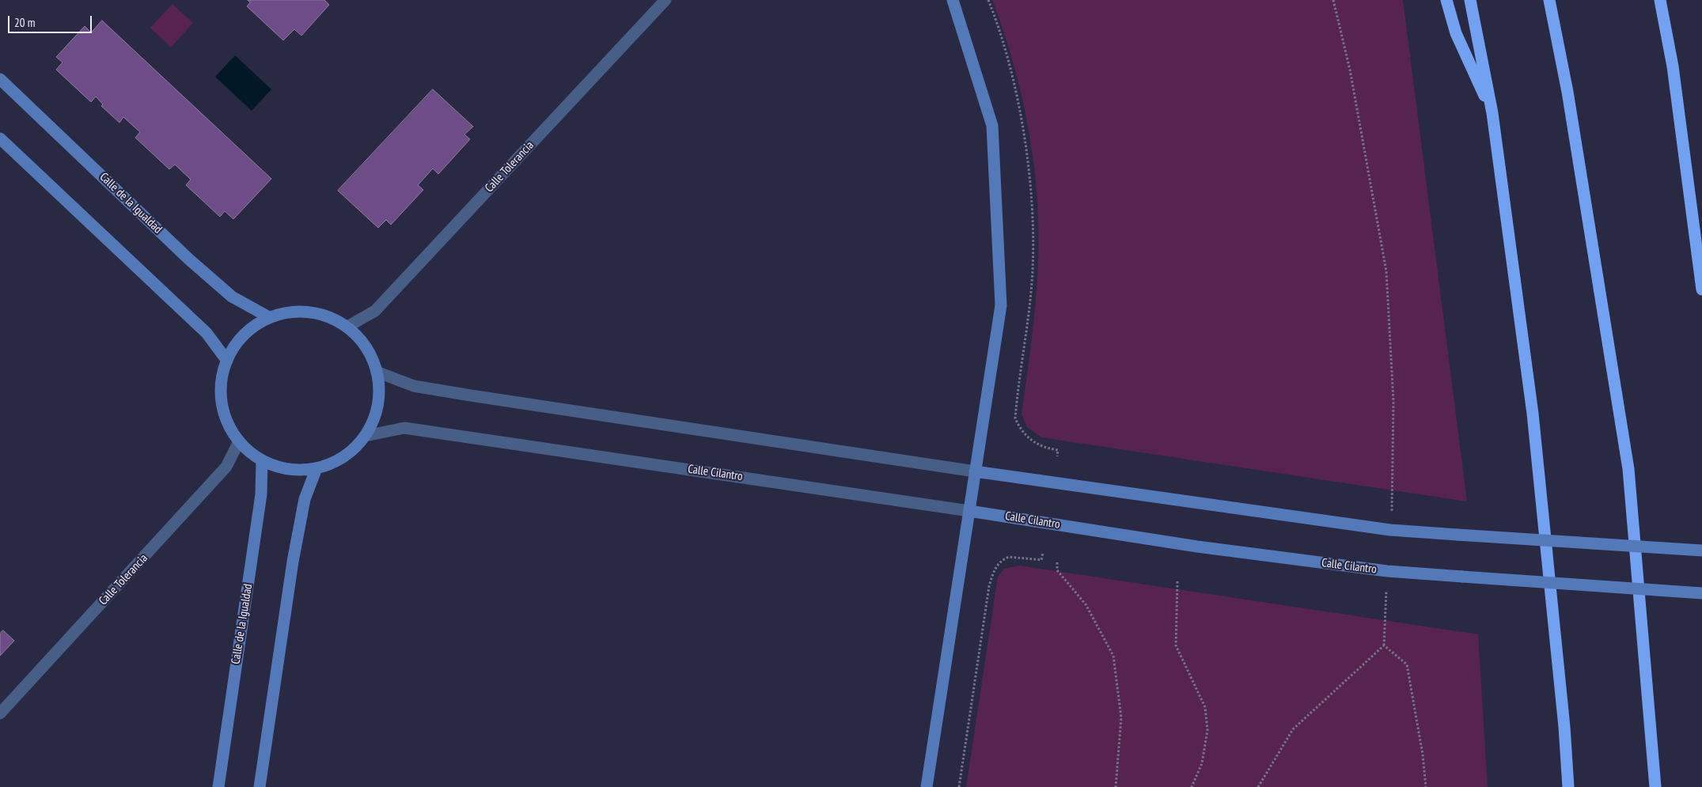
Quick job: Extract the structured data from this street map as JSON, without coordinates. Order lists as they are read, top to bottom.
{
  "streets": {
    "street": ["Calle Tolerancia", "Calle de la Igualdad", "Calle Cilantro"]
  },
  "scale_bar": "20 m"
}
